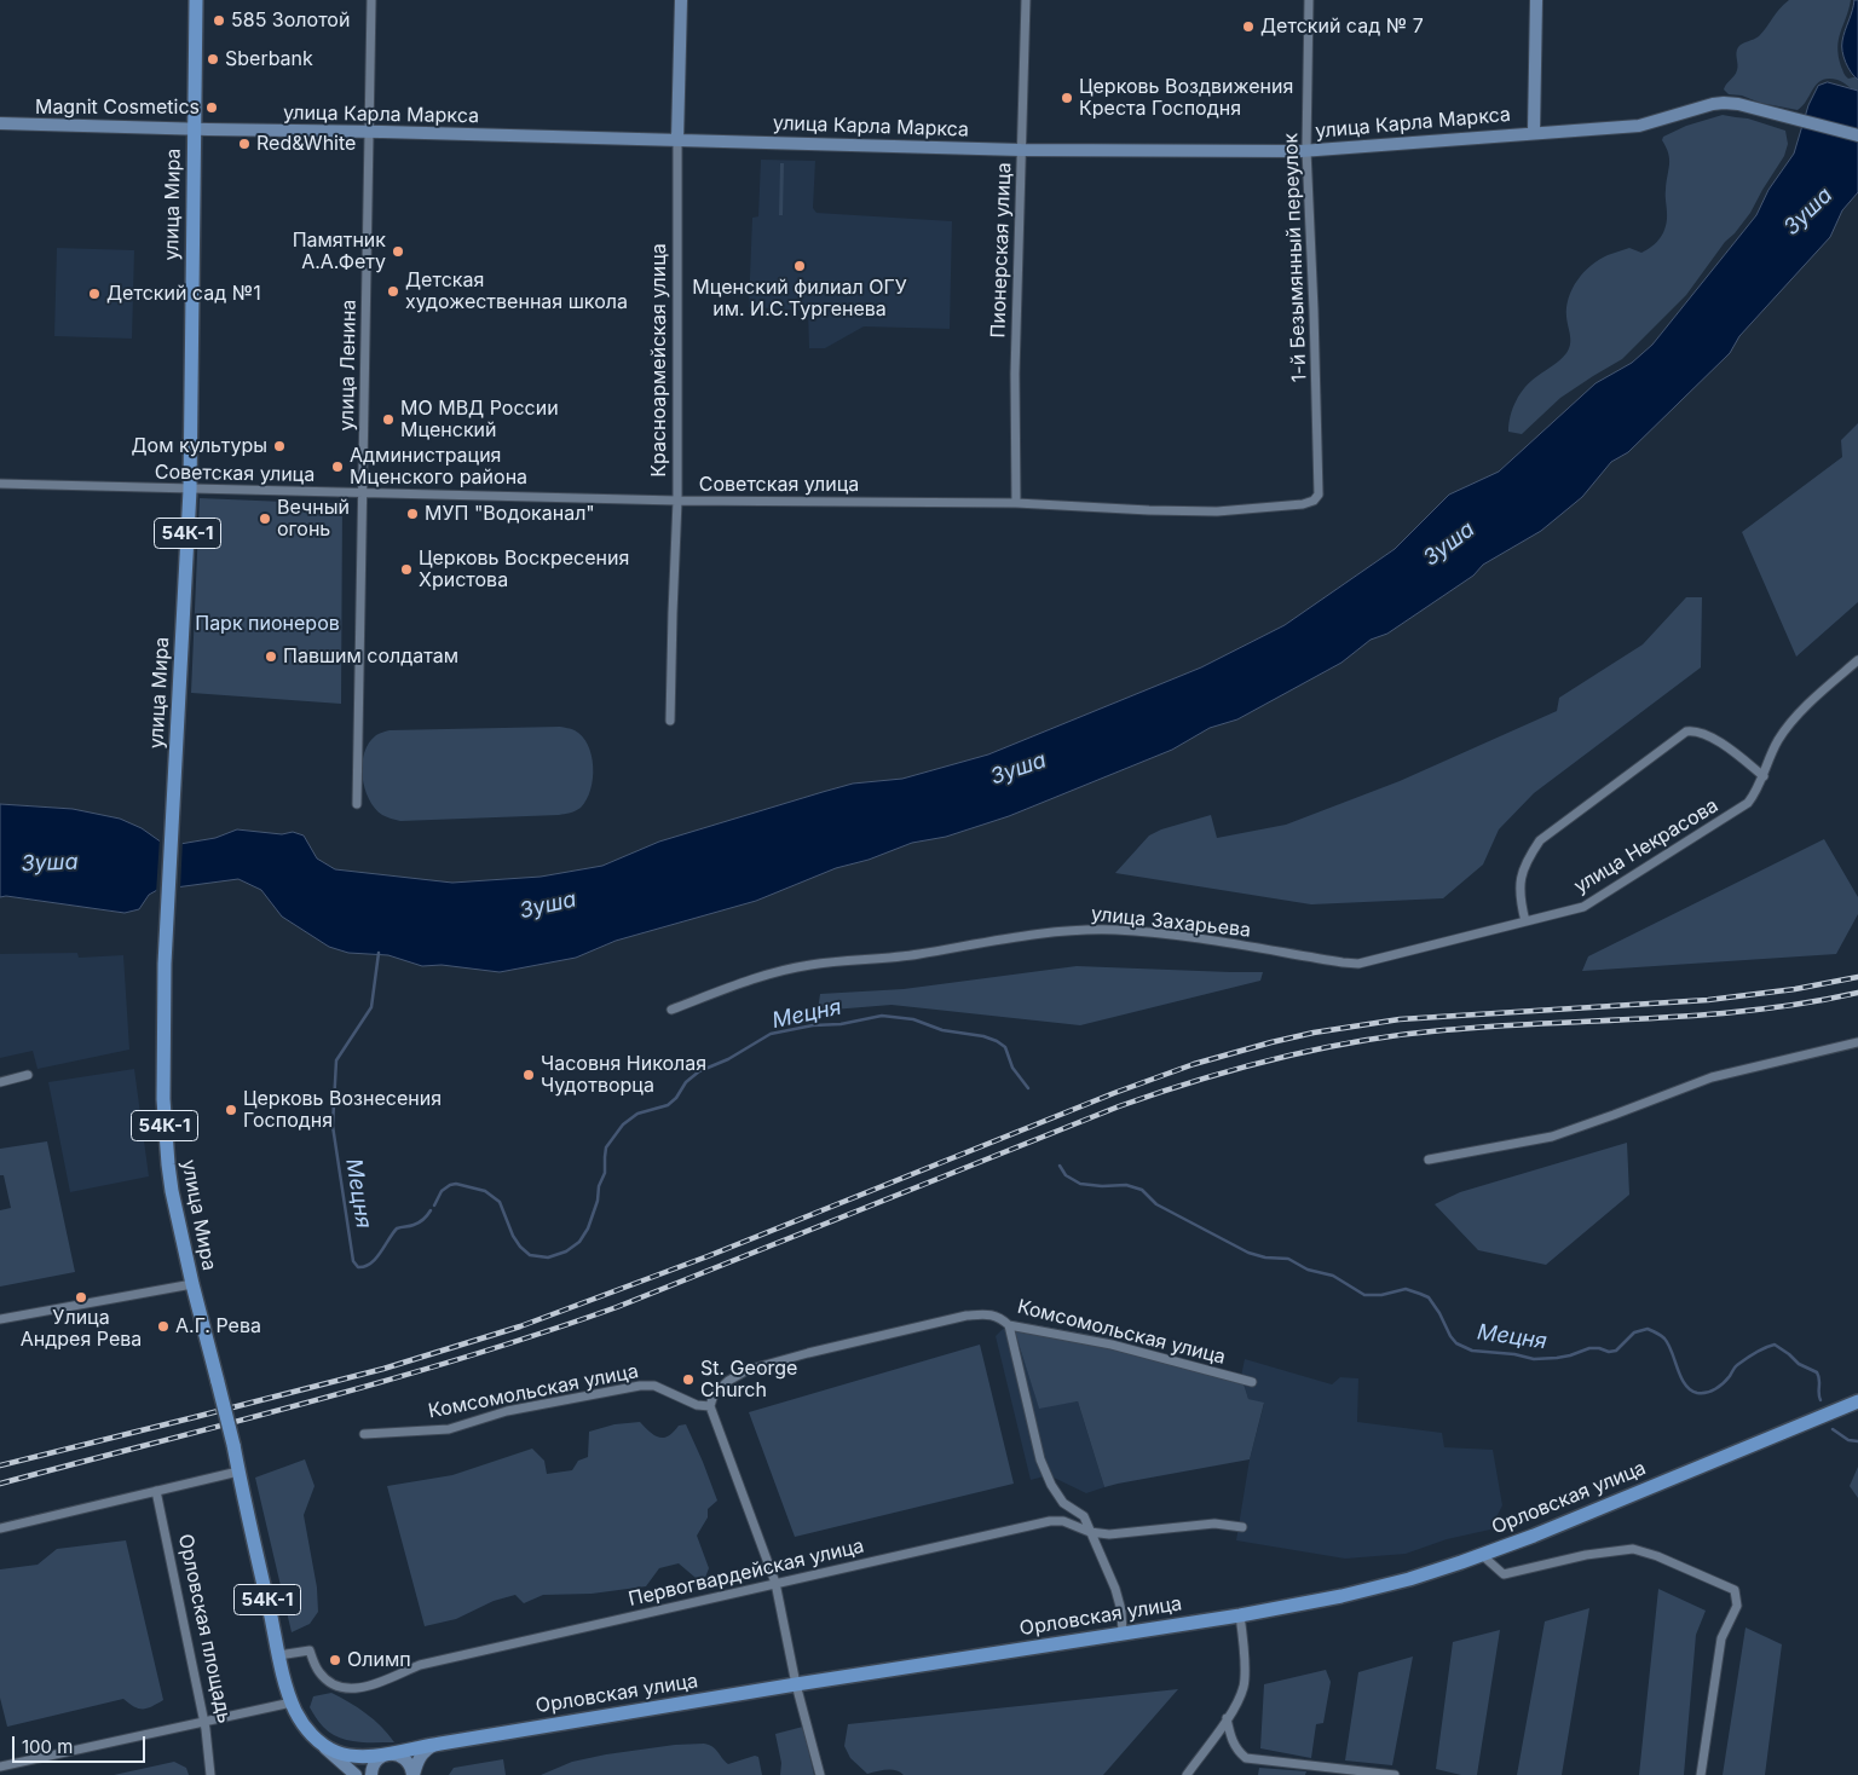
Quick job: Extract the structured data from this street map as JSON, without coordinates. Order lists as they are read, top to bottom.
{
  "streets": {
    "main road": [
      "улица Карла Маркса",
      "улица Мира",
      "Красноармейская улица",
      "54К-1",
      "Орловская улица"
    ],
    "street": [
      "Пионерская улица",
      "1-й Безымянный переулок",
      "улица Ленина",
      "Советская улица",
      "улица Некрасова",
      "улица Захарьева",
      "Комсомольская улица",
      "Первогвардейская улица",
      "Орловская площадь"
    ]
  },
  "crossings": [
    ["улица Карла Маркса", "улица Мира"],
    ["улица Карла Маркса", "Пионерская улица"],
    ["улица Карла Маркса", "1-й Безымянный переулок"],
    ["улица Карла Маркса", "Красноармейская улица"],
    ["улица Карла Маркса", "улица Ленина"],
    ["улица Мира", "Советская улица"],
    ["улица Мира", "54К-1"],
    ["Пионерская улица", "Советская улица"],
    ["1-й Безымянный переулок", "Советская улица"],
    ["Красноармейская улица", "Советская улица"],
    ["улица Ленина", "Советская улица"],
    ["54К-1", "Орловская улица"],
    ["54К-1", "Первогвардейская улица"],
    ["улица Некрасова", "улица Захарьева"]
  ],
  "water": ["Зуша", "Мецня"],
  "parks": ["Парк пионеров"],
  "places": [
    "585 Золотой",
    "Детский сад № 7",
    "Sberbank",
    "Церковь Воздвижения Креста Господня",
    "Magnit Cosmetics",
    "Red&White",
    "Памятник А.А.Фету",
    "Мценский филиал ОГУ им. И.С.Тургенева",
    "Детская художественная школа",
    "Детский сад №1",
    "МО МВД России Мценский",
    "Дом культуры",
    "Администрация Мценского района",
    "МУП \"Водоканал\"",
    "Вечный огонь",
    "Церковь Воскресения Христова",
    "Павшим солдатам",
    "Часовня Николая Чудотворца",
    "Церковь Вознесения Господня",
    "Улица Андрея Рева",
    "А.Г. Рева",
    "St. George Church",
    "Олимп"
  ],
  "scale_bar": "100 m"
}
